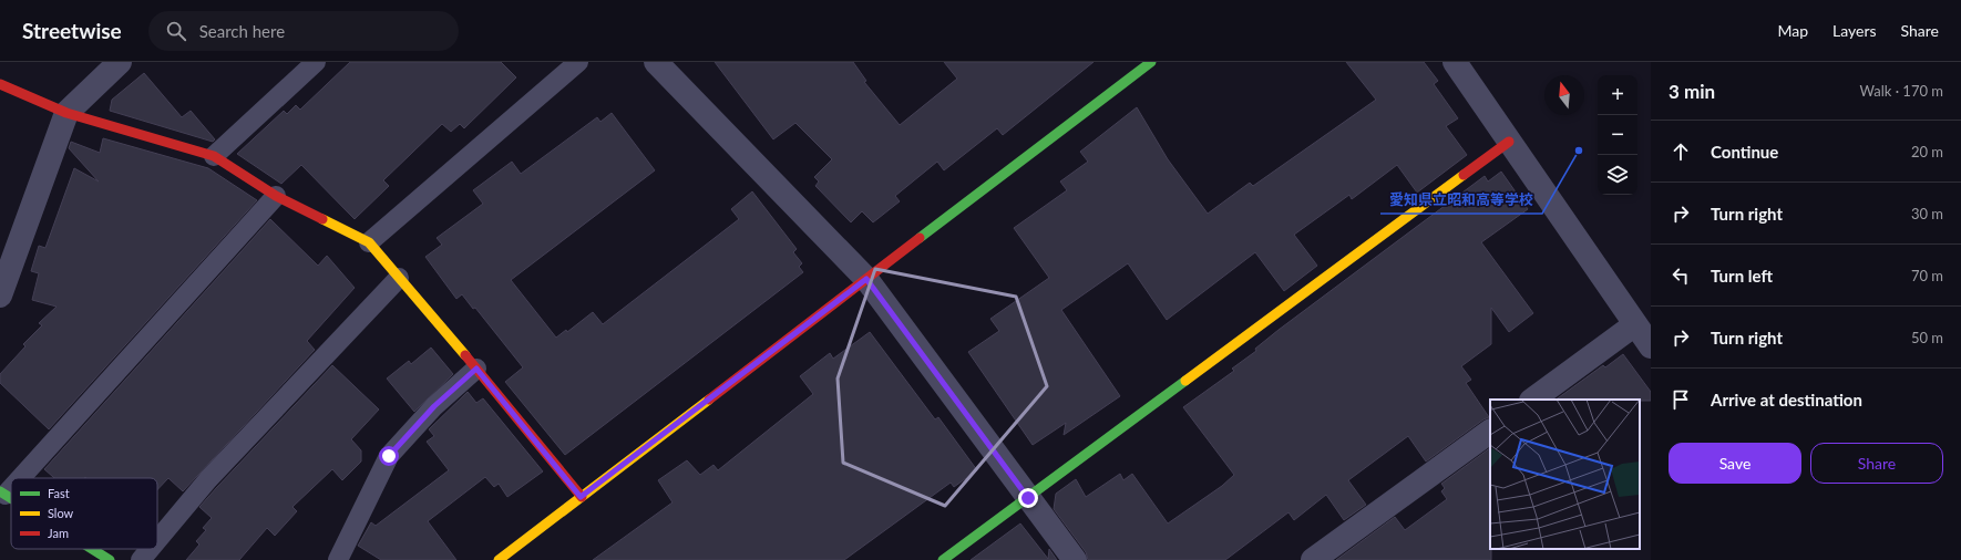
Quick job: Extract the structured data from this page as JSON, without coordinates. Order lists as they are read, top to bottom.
{
  "places": ["愛知県立昭和高等学校"],
  "legend": ["Fast", "Slow", "Jam"],
  "north": "top",
  "page": {
    "header": "Streetwise",
    "search": "Search here",
    "nav": ["Map", "Layers", "Share"],
    "heading": ["3 min", "Walk · 170 m"],
    "map_buttons": ["+", "−"],
    "list": [
      ["Continue", "20 m"],
      ["Turn right", "30 m"],
      ["Turn left", "70 m"],
      ["Turn right", "50 m"],
      "Arrive at destination"
    ],
    "buttons": ["Save", "Share"]
  }
}
